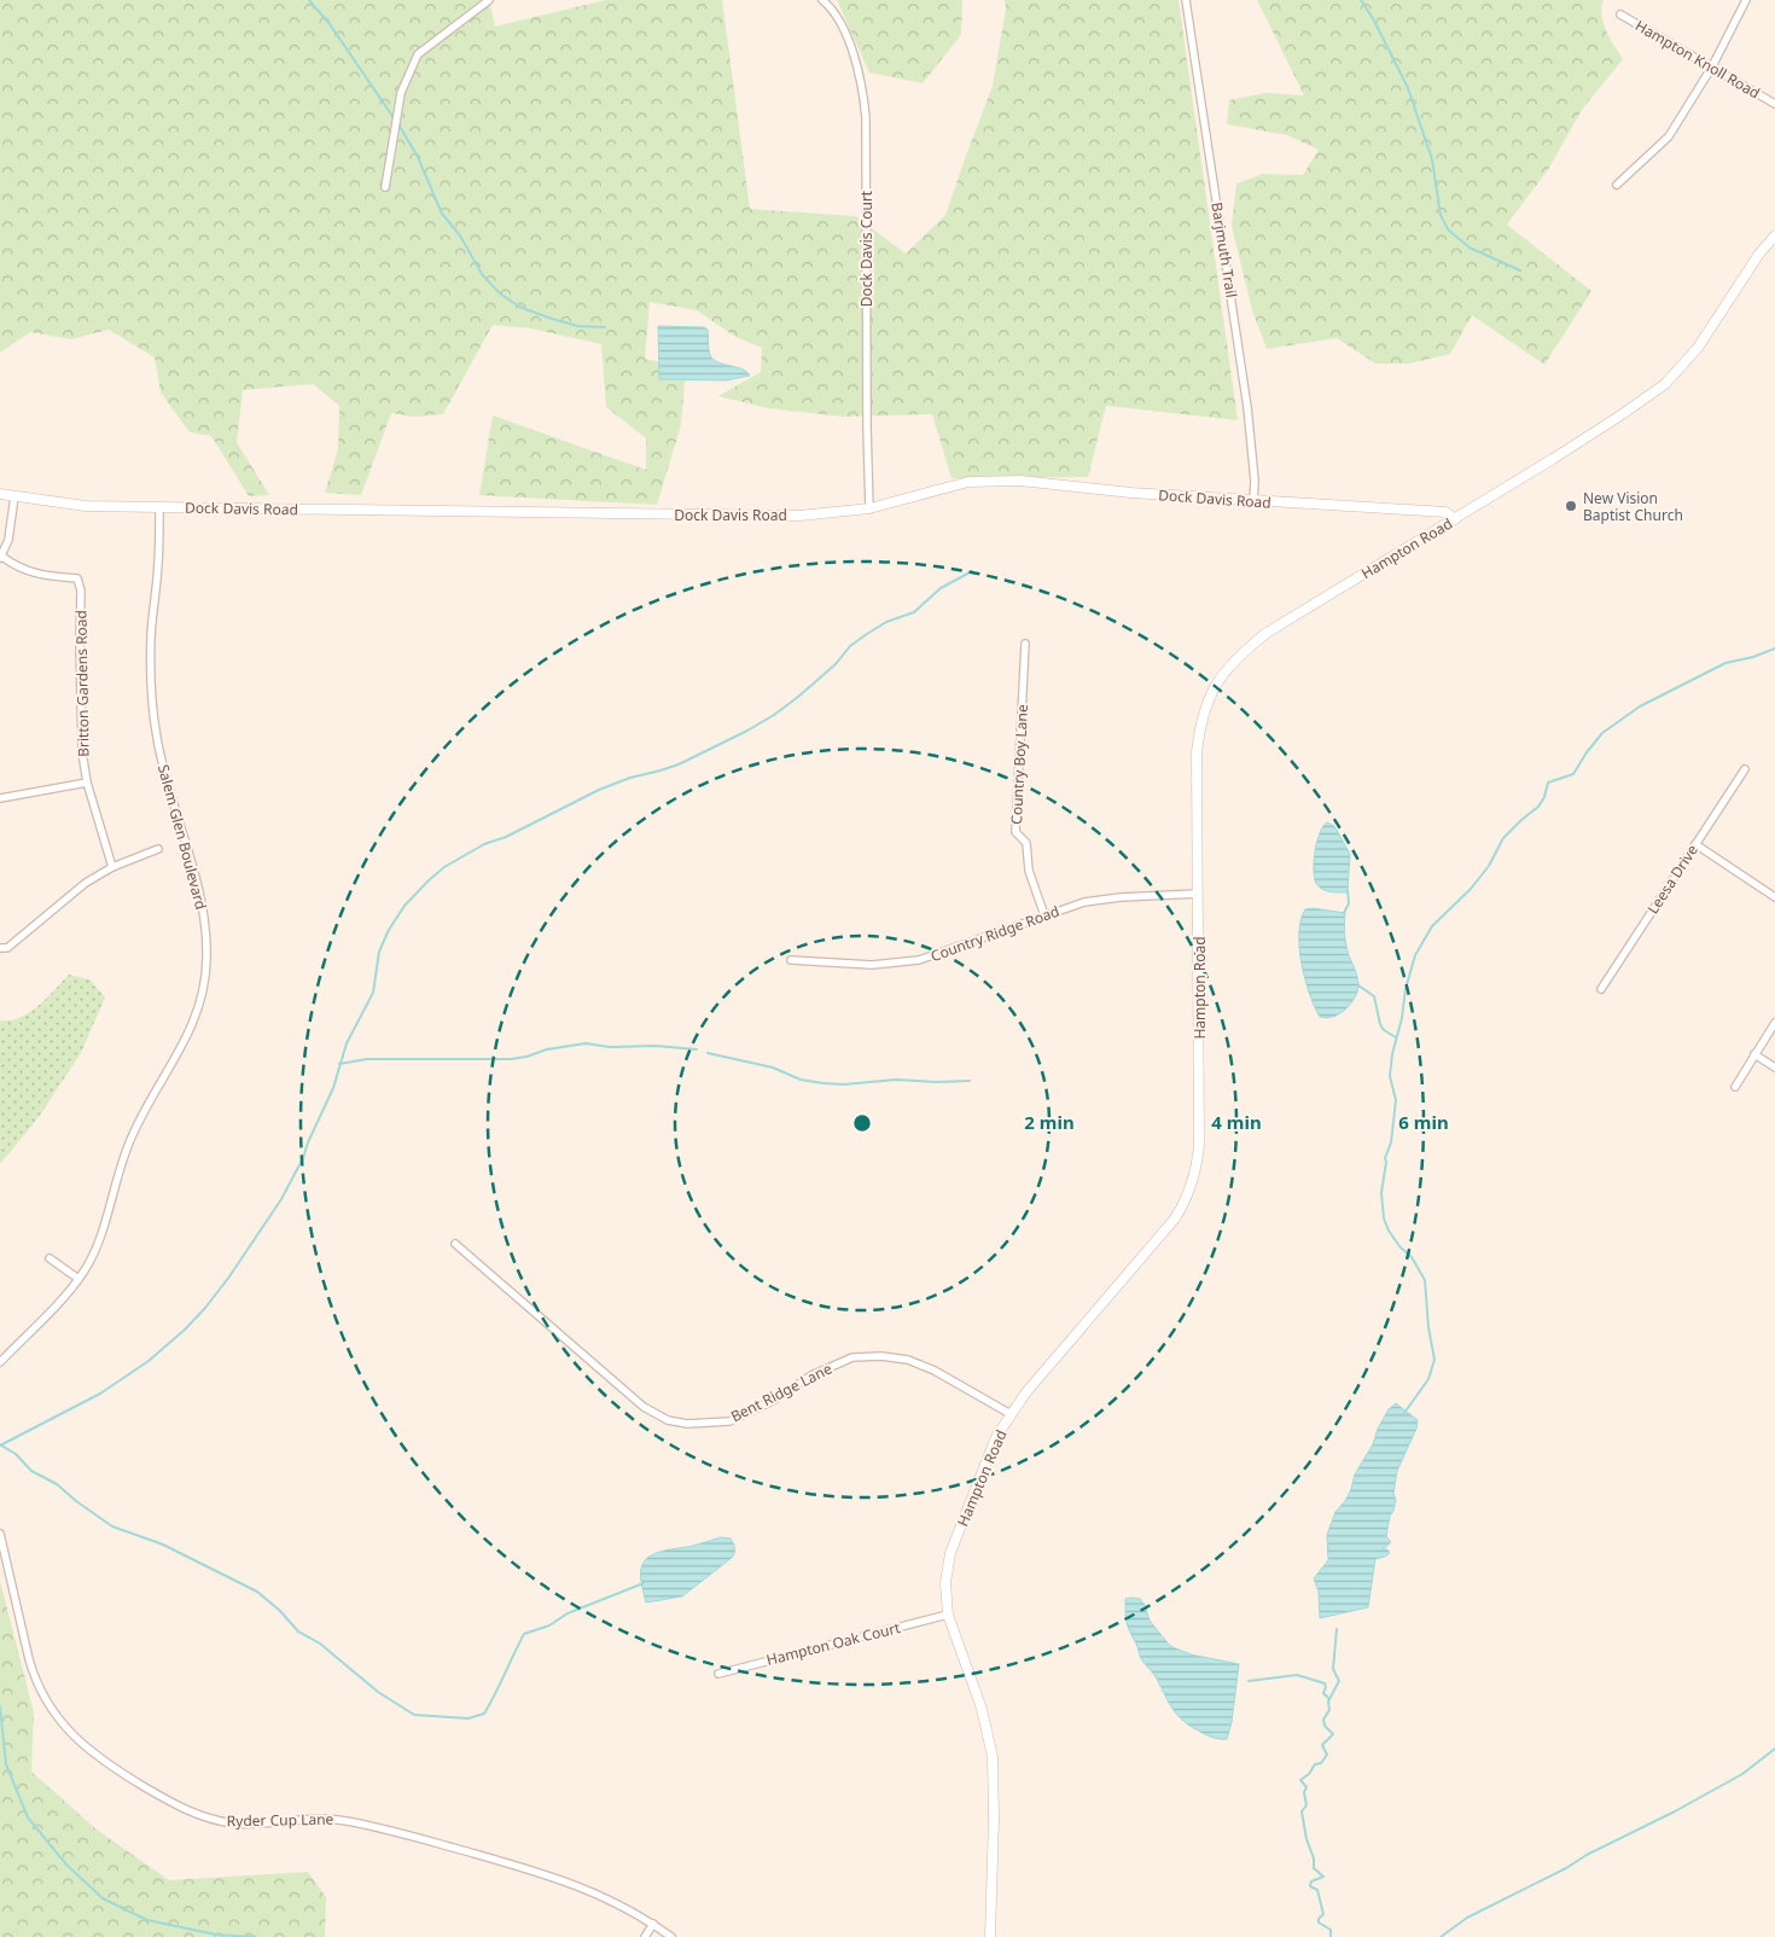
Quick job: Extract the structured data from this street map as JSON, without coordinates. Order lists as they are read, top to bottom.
{
  "streets": {
    "main road": ["Dock Davis Road", "Hampton Road"],
    "street": [
      "Hampton Knoll Road",
      "Dock Davis Court",
      "Barjmuth Trail",
      "Britton Gardens Road",
      "Country Boy Lane",
      "Salem Glen Boulevard",
      "Leesa Drive",
      "Country Ridge Road",
      "Bent Ridge Lane",
      "Hampton Oak Court",
      "Ryder Cup Lane"
    ]
  },
  "crossings": [
    ["Dock Davis Court", "Dock Davis Road"],
    ["Barjmuth Trail", "Dock Davis Road"],
    ["Dock Davis Road", "Hampton Road"],
    ["Dock Davis Road", "Salem Glen Boulevard"],
    ["Hampton Road", "Country Ridge Road"],
    ["Hampton Road", "Bent Ridge Lane"],
    ["Hampton Road", "Hampton Oak Court"],
    ["Country Boy Lane", "Country Ridge Road"]
  ],
  "places": ["New Vision Baptist Church"],
  "rings": ["2 min", "4 min", "6 min"]
}
